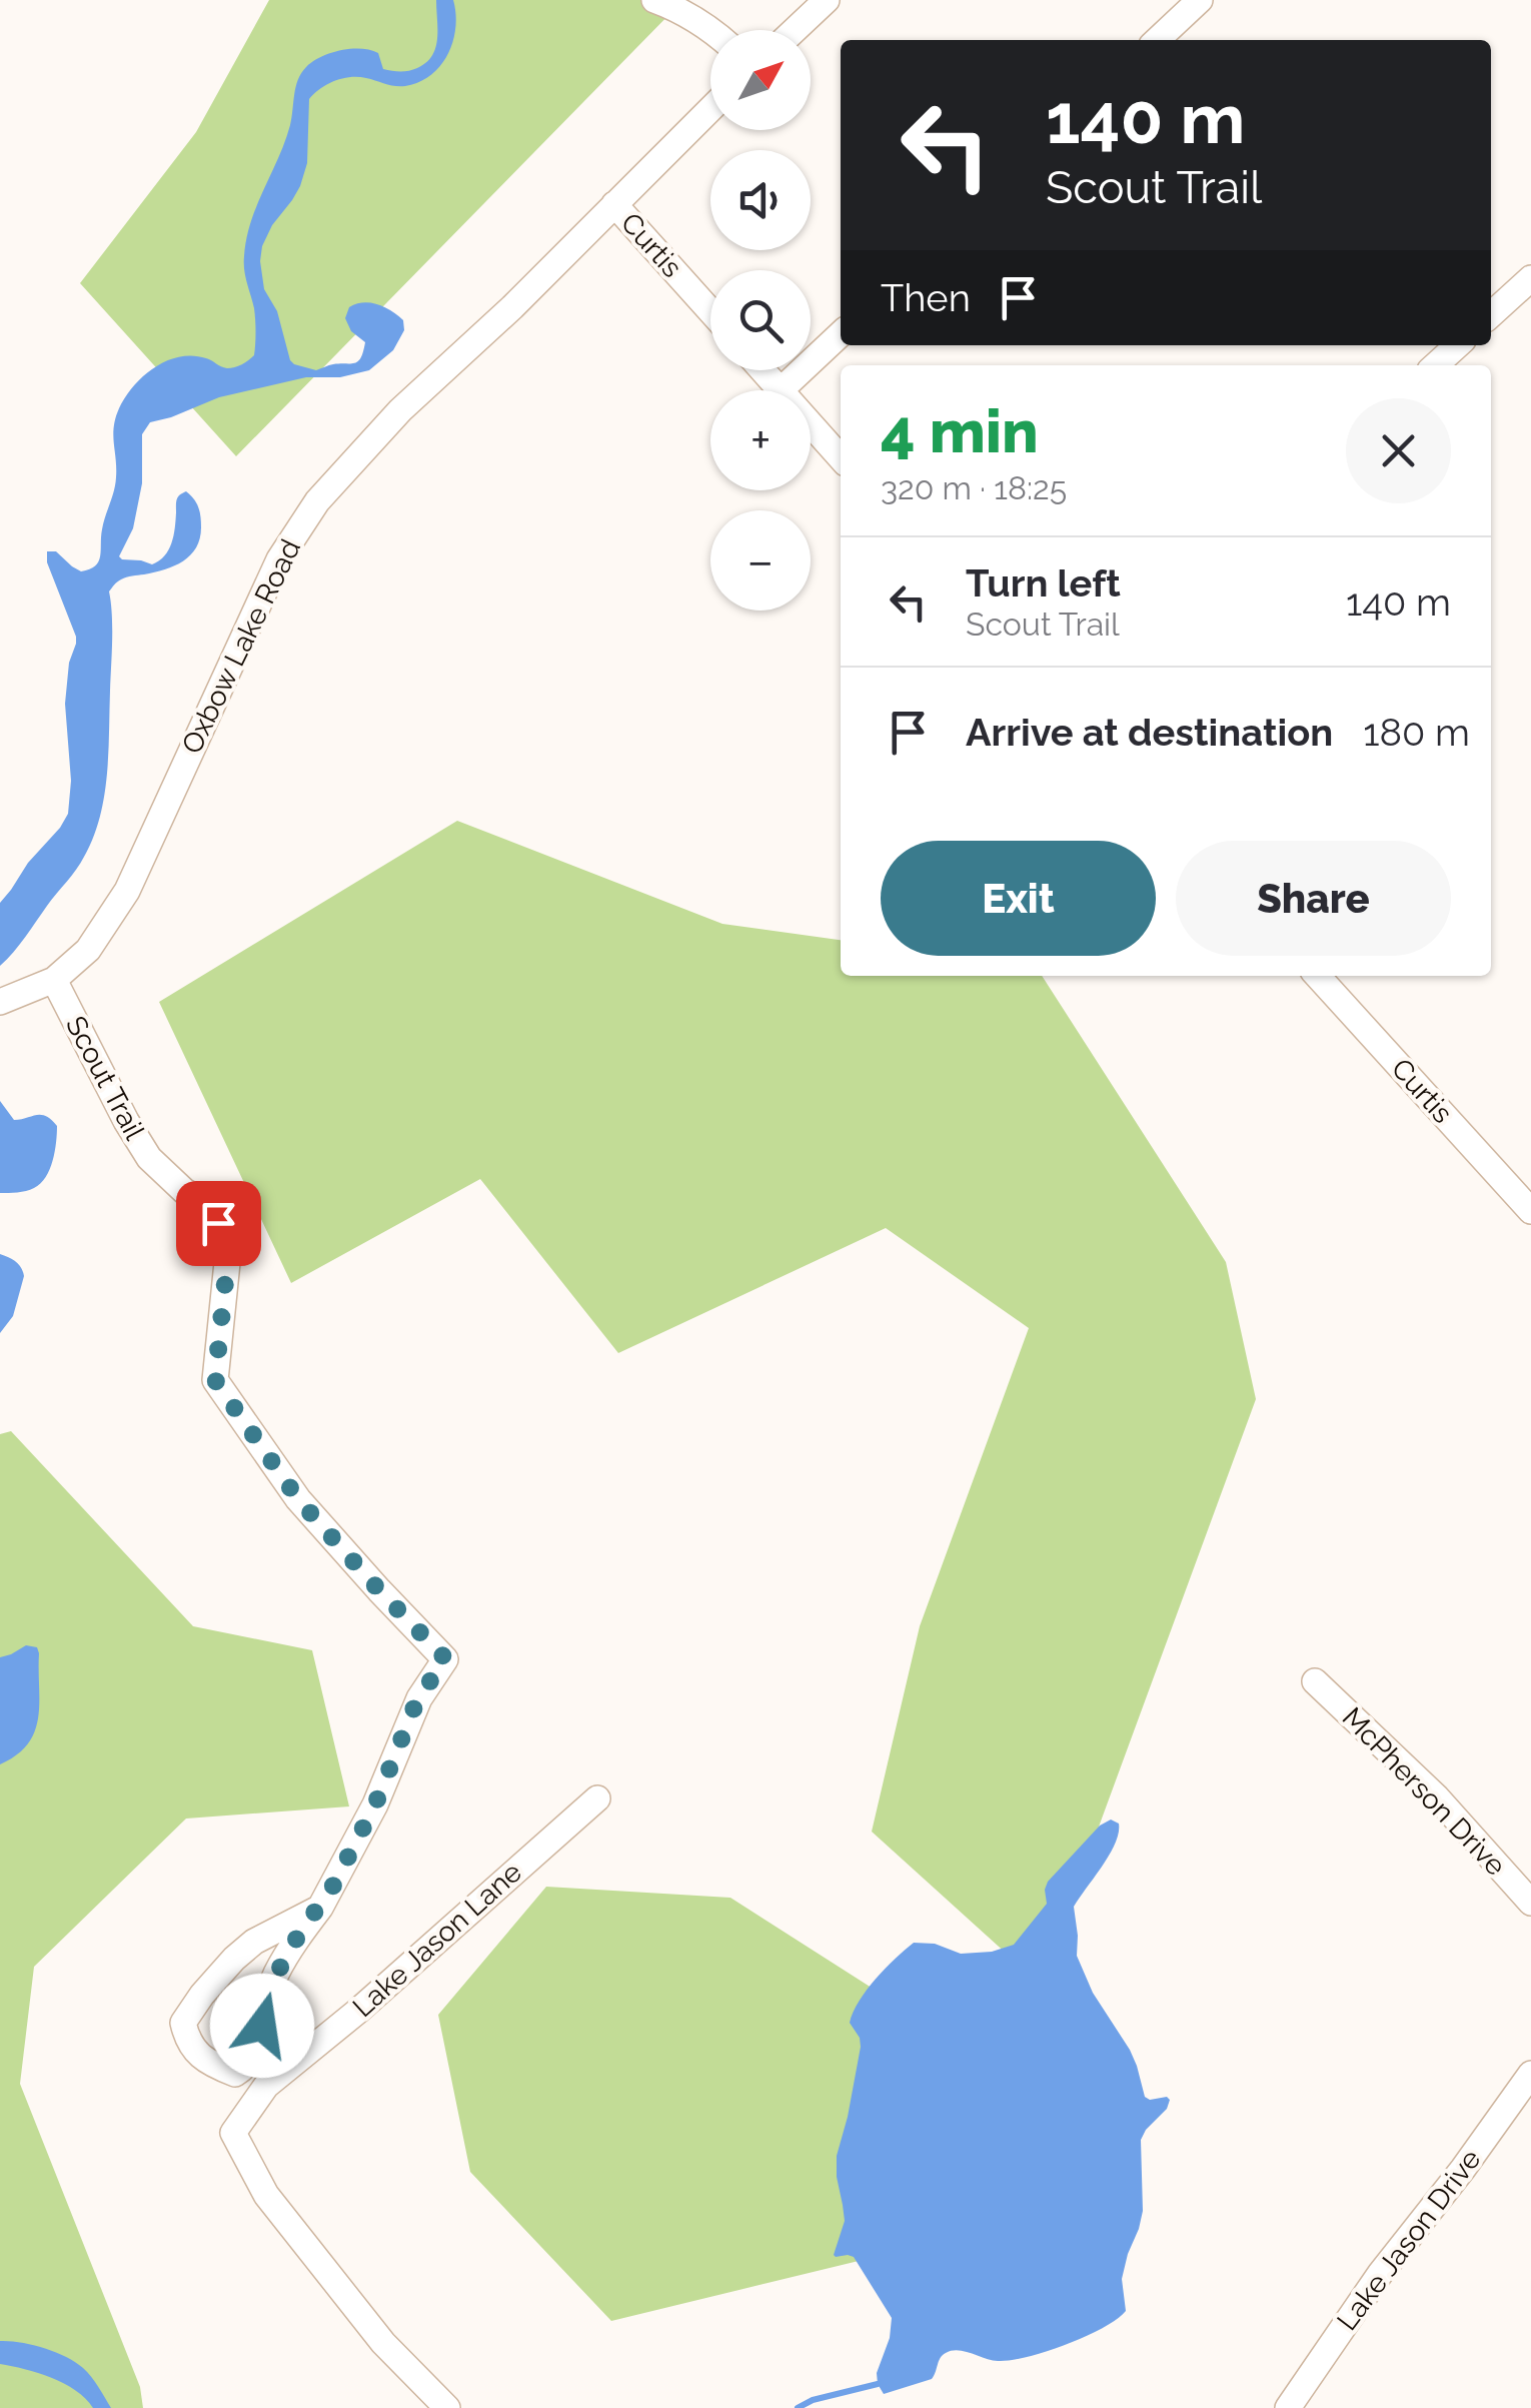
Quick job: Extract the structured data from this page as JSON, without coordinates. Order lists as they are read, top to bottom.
{
  "streets": {
    "street": [
      "Curtis",
      "Oxbow Lake Road",
      "Scout Trail",
      "McPherson Drive",
      "Lake Jason Lane",
      "Lake Jason Drive"
    ]
  },
  "crossings": [
    ["Curtis", "Oxbow Lake Road"],
    ["Oxbow Lake Road", "Scout Trail"]
  ],
  "north": "top right",
  "page": {
    "map_buttons": ["+", "−"],
    "turn": ["140 m", "Scout Trail"],
    "then": "Then",
    "heading": ["4 min", "320 m · 18:25"],
    "list": [
      {
        "name": "Turn left",
        "note": "Scout Trail",
        "value": "140 m"
      },
      {
        "name": "Arrive at destination",
        "value": "180 m"
      }
    ],
    "buttons": ["Exit", "Share"]
  }
}
